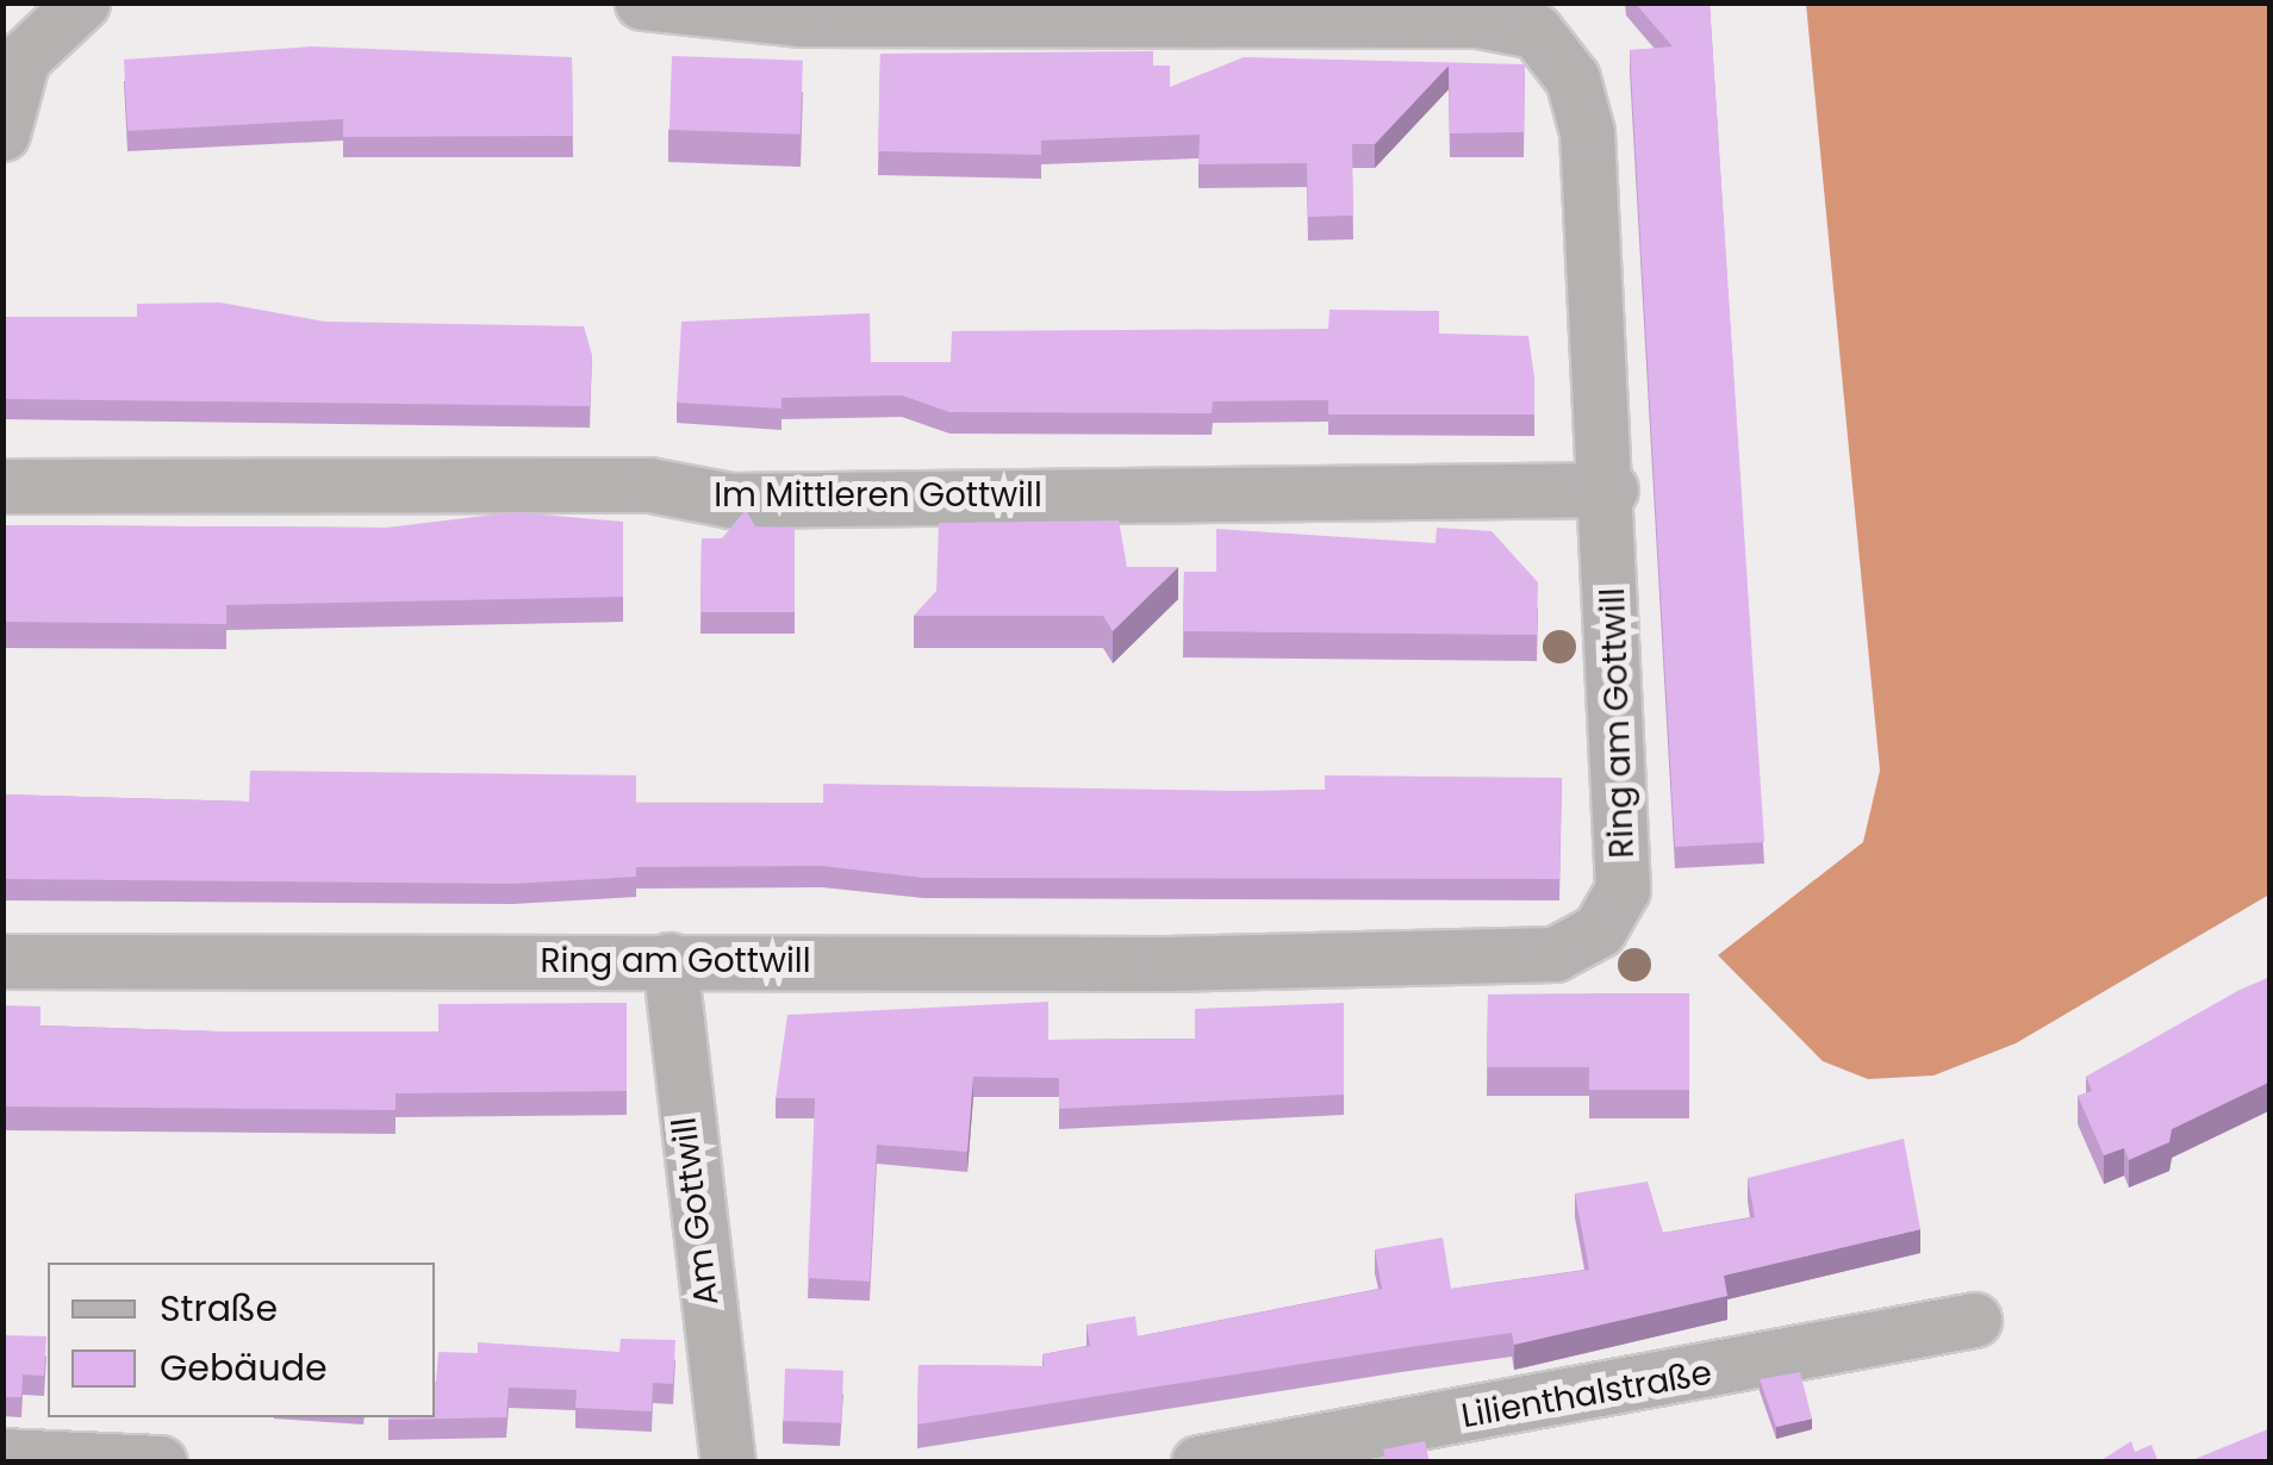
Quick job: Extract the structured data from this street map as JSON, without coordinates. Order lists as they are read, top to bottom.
{
  "streets": {
    "street": [
      "Im Mittleren Gottwill",
      "Ring am Gottwill",
      "Am Gottwill",
      "Lilienthalstraße"
    ]
  },
  "crossings": [
    ["Im Mittleren Gottwill", "Ring am Gottwill"],
    ["Ring am Gottwill", "Am Gottwill"]
  ],
  "legend": ["Straße", "Gebäude"]
}
